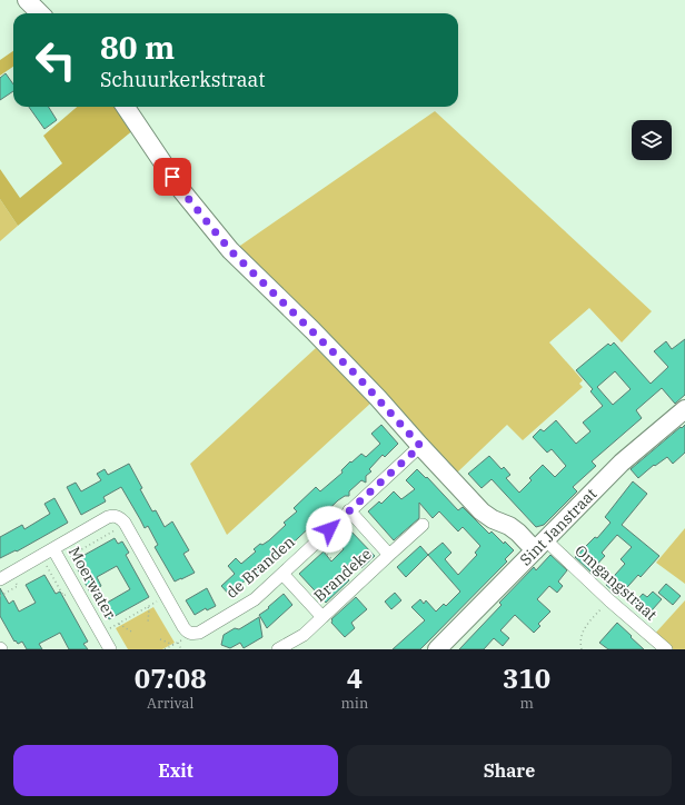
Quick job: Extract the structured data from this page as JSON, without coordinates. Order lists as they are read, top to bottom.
{
  "streets": {
    "street": [
      "Sint Janstraat",
      "de Branden",
      "Brandeke",
      "Moerwater",
      "Omgangstraat"
    ]
  },
  "crossings": [
    ["Sint Janstraat", "Omgangstraat"],
    ["de Branden", "Brandeke"]
  ],
  "page": {
    "turn": ["80 m", "Schuurkerkstraat"],
    "eta": [
      "07:08",
      "Arrival",
      "4",
      "min",
      "310",
      "m"
    ],
    "buttons": ["Exit", "Share"]
  }
}
